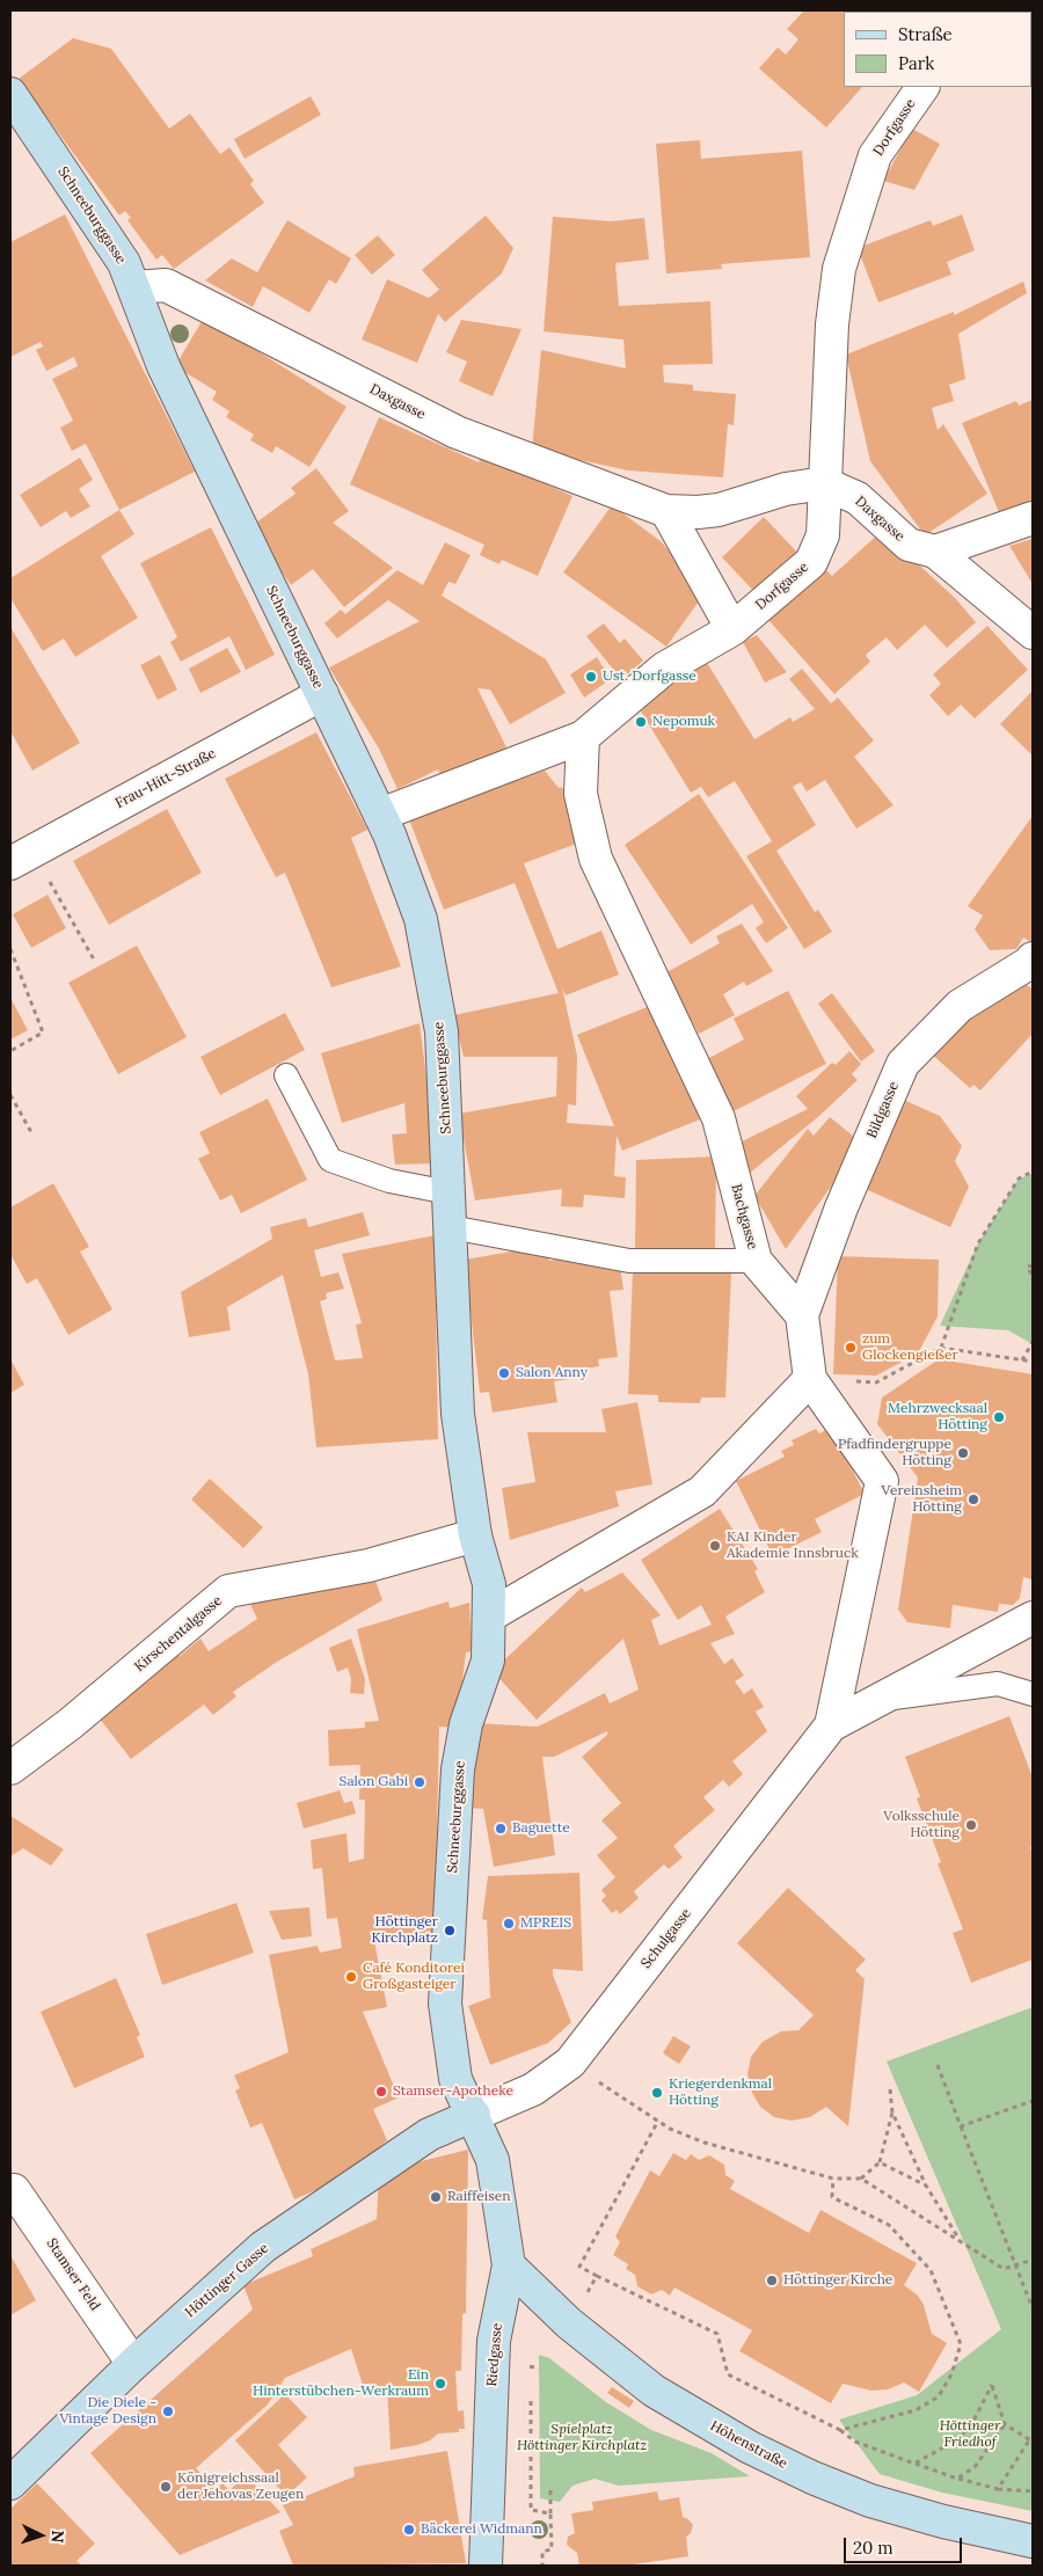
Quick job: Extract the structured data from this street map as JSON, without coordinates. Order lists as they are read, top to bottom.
{
  "streets": {
    "street": [
      "Dorfgasse",
      "Schneeburggasse",
      "Daxgasse",
      "Frau-Hitt-Straße",
      "Bildgasse",
      "Bachgasse",
      "Kirschentalgasse",
      "Schulgasse",
      "Stamser Feld",
      "Höttinger Gasse",
      "Riedgasse",
      "Höhenstraße"
    ]
  },
  "crossings": [
    ["Dorfgasse", "Schneeburggasse"],
    ["Dorfgasse", "Daxgasse"],
    ["Dorfgasse", "Bachgasse"],
    ["Schneeburggasse", "Daxgasse"],
    ["Schneeburggasse", "Frau-Hitt-Straße"],
    ["Schneeburggasse", "Kirschentalgasse"],
    ["Schneeburggasse", "Schulgasse"],
    ["Schneeburggasse", "Höttinger Gasse"],
    ["Schneeburggasse", "Riedgasse"],
    ["Bildgasse", "Bachgasse"],
    ["Schulgasse", "Höttinger Gasse"],
    ["Schulgasse", "Riedgasse"],
    ["Stamser Feld", "Höttinger Gasse"],
    ["Höttinger Gasse", "Riedgasse"],
    ["Riedgasse", "Höhenstraße"]
  ],
  "parks": ["Höttinger Friedhof", "Spielplatz Höttinger Kirchplatz"],
  "places": [
    "Ust. Dorfgasse",
    "Nepomuk",
    "zum Glockengießer",
    "Salon Anny",
    "Mehrzwecksaal Hötting",
    "Pfadfindergruppe Hötting",
    "Vereinsheim Hötting",
    "KAI Kinder Akademie Innsbruck",
    "Salon Gabi",
    "Volksschule Hötting",
    "Baguette",
    "MPREIS",
    "Höttinger Kirchplatz",
    "Café Konditorei Großgasteiger",
    "Stamser-Apotheke",
    "Kriegerdenkmal Hötting",
    "Raiffeisen",
    "Höttinger Kirche",
    "Ein Hinterstübchen-Werkraum",
    "Die Diele - Vintage Design",
    "Königreichssaal der Jehovas Zeugen",
    "Bäckerei Widmann"
  ],
  "legend": ["Straße", "Park"],
  "scale_bar": "20 m",
  "north": "right"
}
